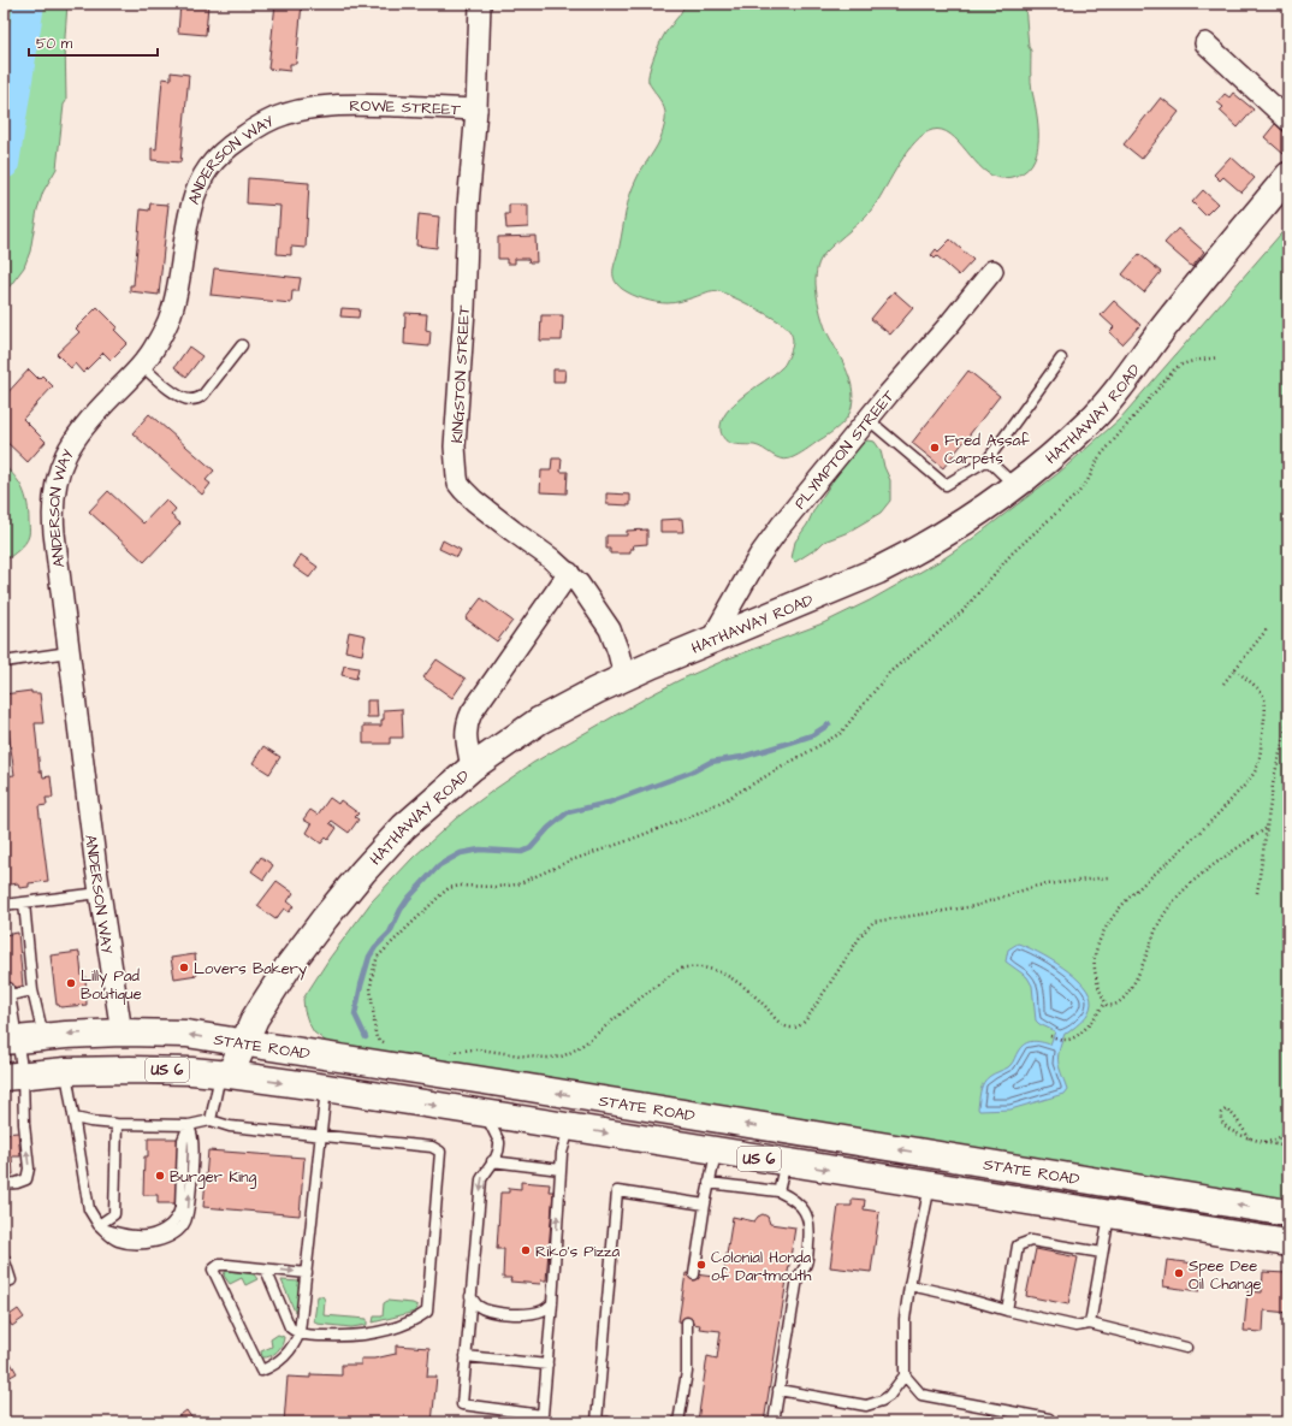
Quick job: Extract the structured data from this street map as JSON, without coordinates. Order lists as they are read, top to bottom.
{
  "streets": {
    "main road": ["HATHAWAY ROAD", "STATE ROAD", "US 6"],
    "street": [
      "ROWE STREET",
      "ANDERSON WAY",
      "KINGSTON STREET",
      "PLYMPTON STREET"
    ]
  },
  "crossings": [
    ["ROWE STREET", "ANDERSON WAY"],
    ["ROWE STREET", "KINGSTON STREET"],
    ["ANDERSON WAY", "STATE ROAD"],
    ["KINGSTON STREET", "HATHAWAY ROAD"],
    ["HATHAWAY ROAD", "PLYMPTON STREET"],
    ["HATHAWAY ROAD", "STATE ROAD"]
  ],
  "places": [
    "Fred Assaf Carpets",
    "Lovers Bakery",
    "Lilly Pad Boutique",
    "Burger King",
    "Riko's Pizza",
    "Colonial Honda of Dartmouth",
    "Spee Dee Oil Change"
  ],
  "scale_bar": "50 m"
}
